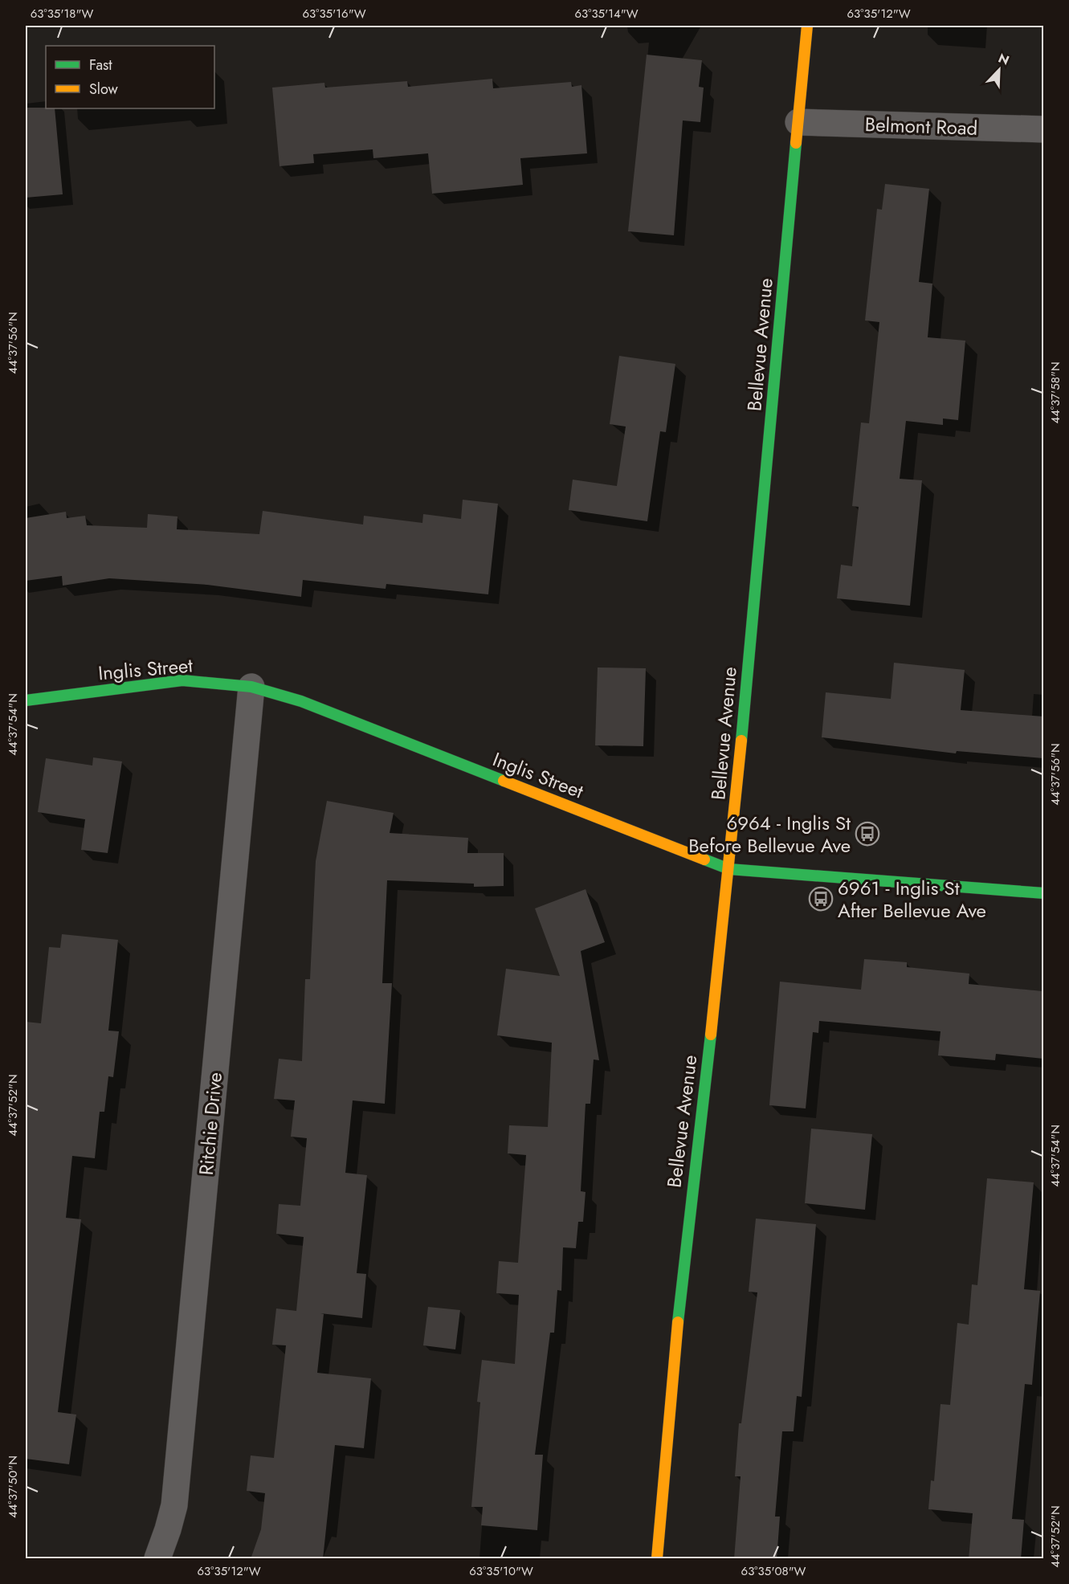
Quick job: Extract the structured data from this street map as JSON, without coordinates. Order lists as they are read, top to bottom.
{
  "streets": {
    "street": [
      "Belmont Road",
      "Bellevue Avenue",
      "Inglis Street",
      "Ritchie Drive"
    ]
  },
  "crossings": [
    ["Belmont Road", "Bellevue Avenue"],
    ["Bellevue Avenue", "Inglis Street"],
    ["Inglis Street", "Ritchie Drive"]
  ],
  "places": {
    "bus stop": ["6964 - Inglis St Before Bellevue Ave", "6961 - Inglis St After Bellevue Ave"]
  },
  "legend": ["Fast", "Slow"],
  "north": "top right",
  "coordinates": [
    "63°35'18\"W",
    "63°35'16\"W",
    "63°35'14\"W",
    "63°35'12\"W",
    "44°37'56\"N",
    "44°37'58\"N",
    "44°37'54\"N",
    "44°37'52\"N",
    "44°37'50\"N",
    "63°35'10\"W",
    "63°35'08\"W"
  ]
}
